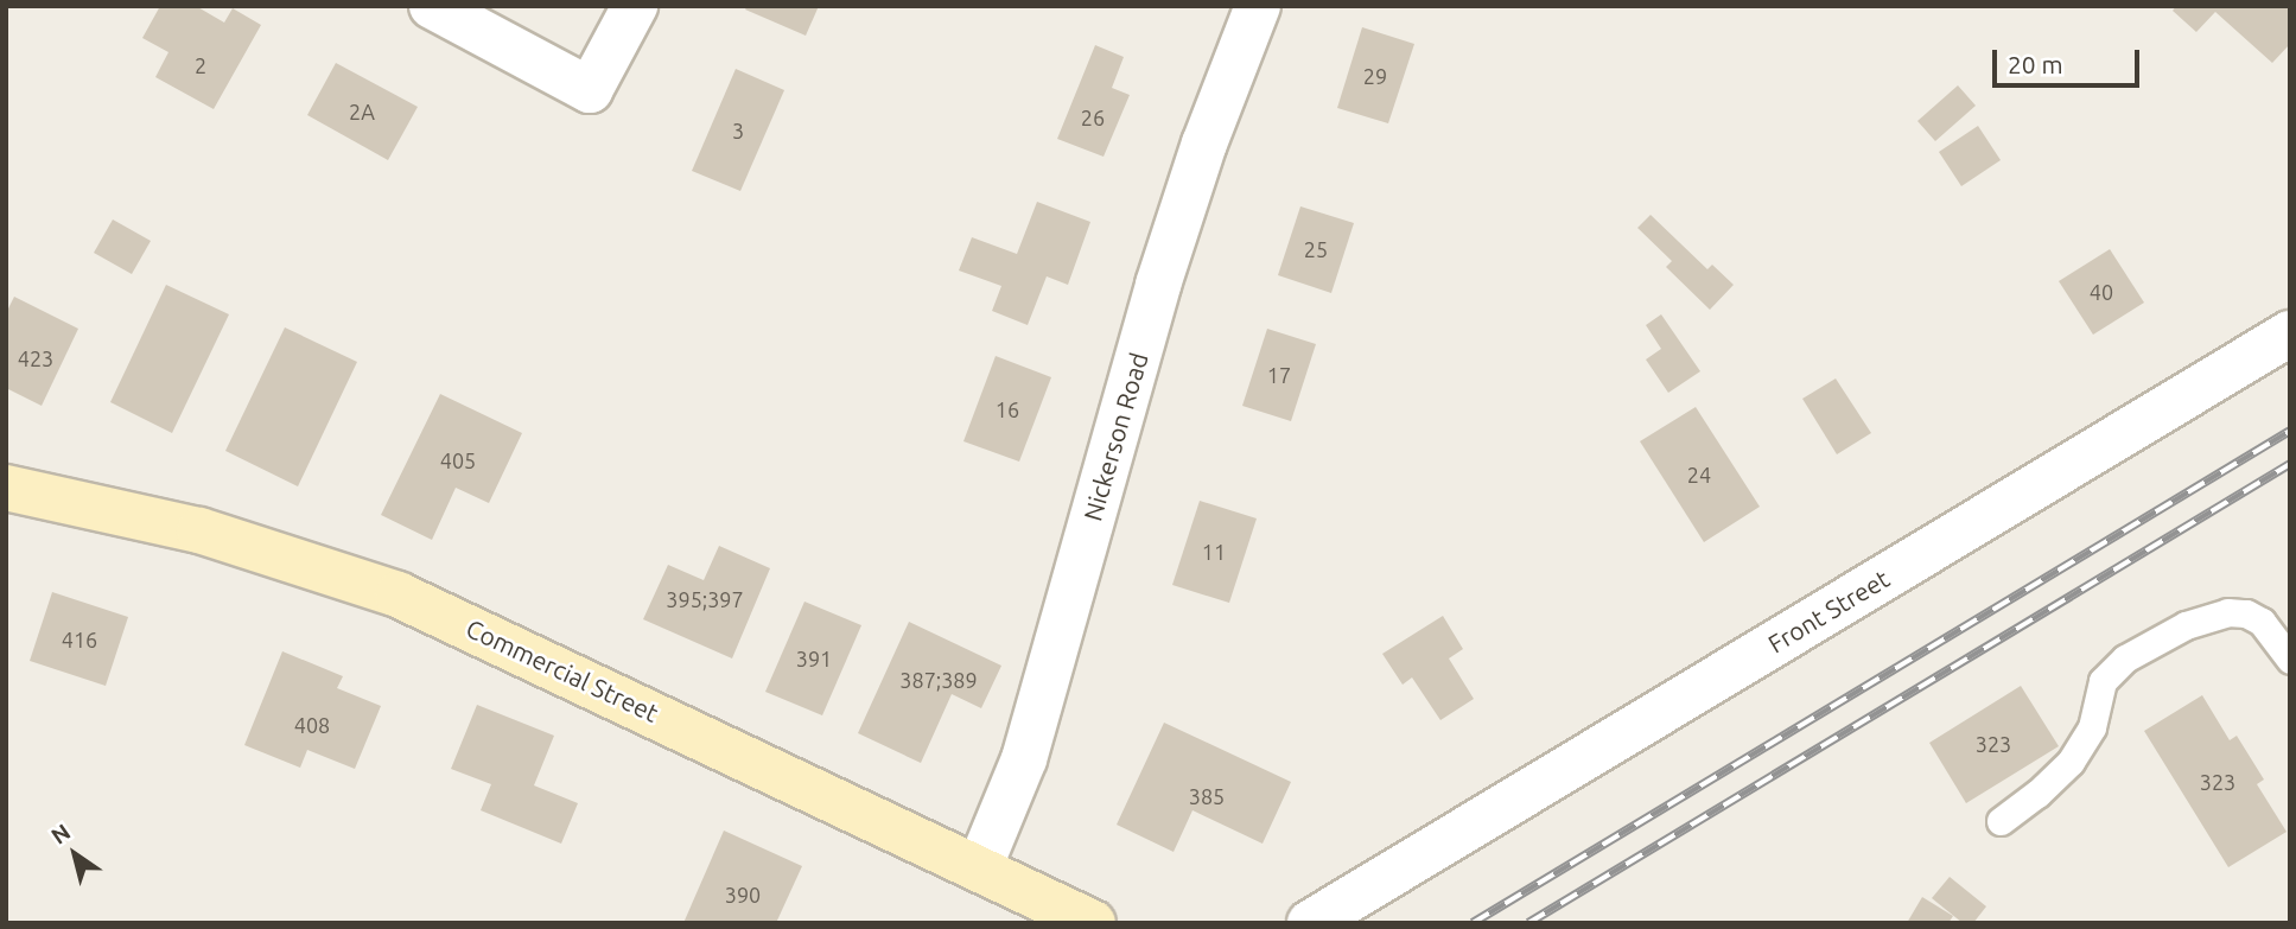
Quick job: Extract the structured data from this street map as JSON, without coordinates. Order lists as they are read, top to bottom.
{
  "streets": {
    "main road": ["Commercial Street"],
    "street": ["Nickerson Road", "Front Street"]
  },
  "crossings": [
    ["Nickerson Road", "Commercial Street"]
  ],
  "house_numbers": [
    "2",
    "29",
    "2A",
    "26",
    "3",
    "25",
    "40",
    "423",
    "17",
    "16",
    "405",
    "24",
    "11",
    "395;397",
    "416",
    "391",
    "387;389",
    "408",
    "323",
    "323",
    "385",
    "390"
  ],
  "scale_bar": "20 m",
  "north": "top left"
}
